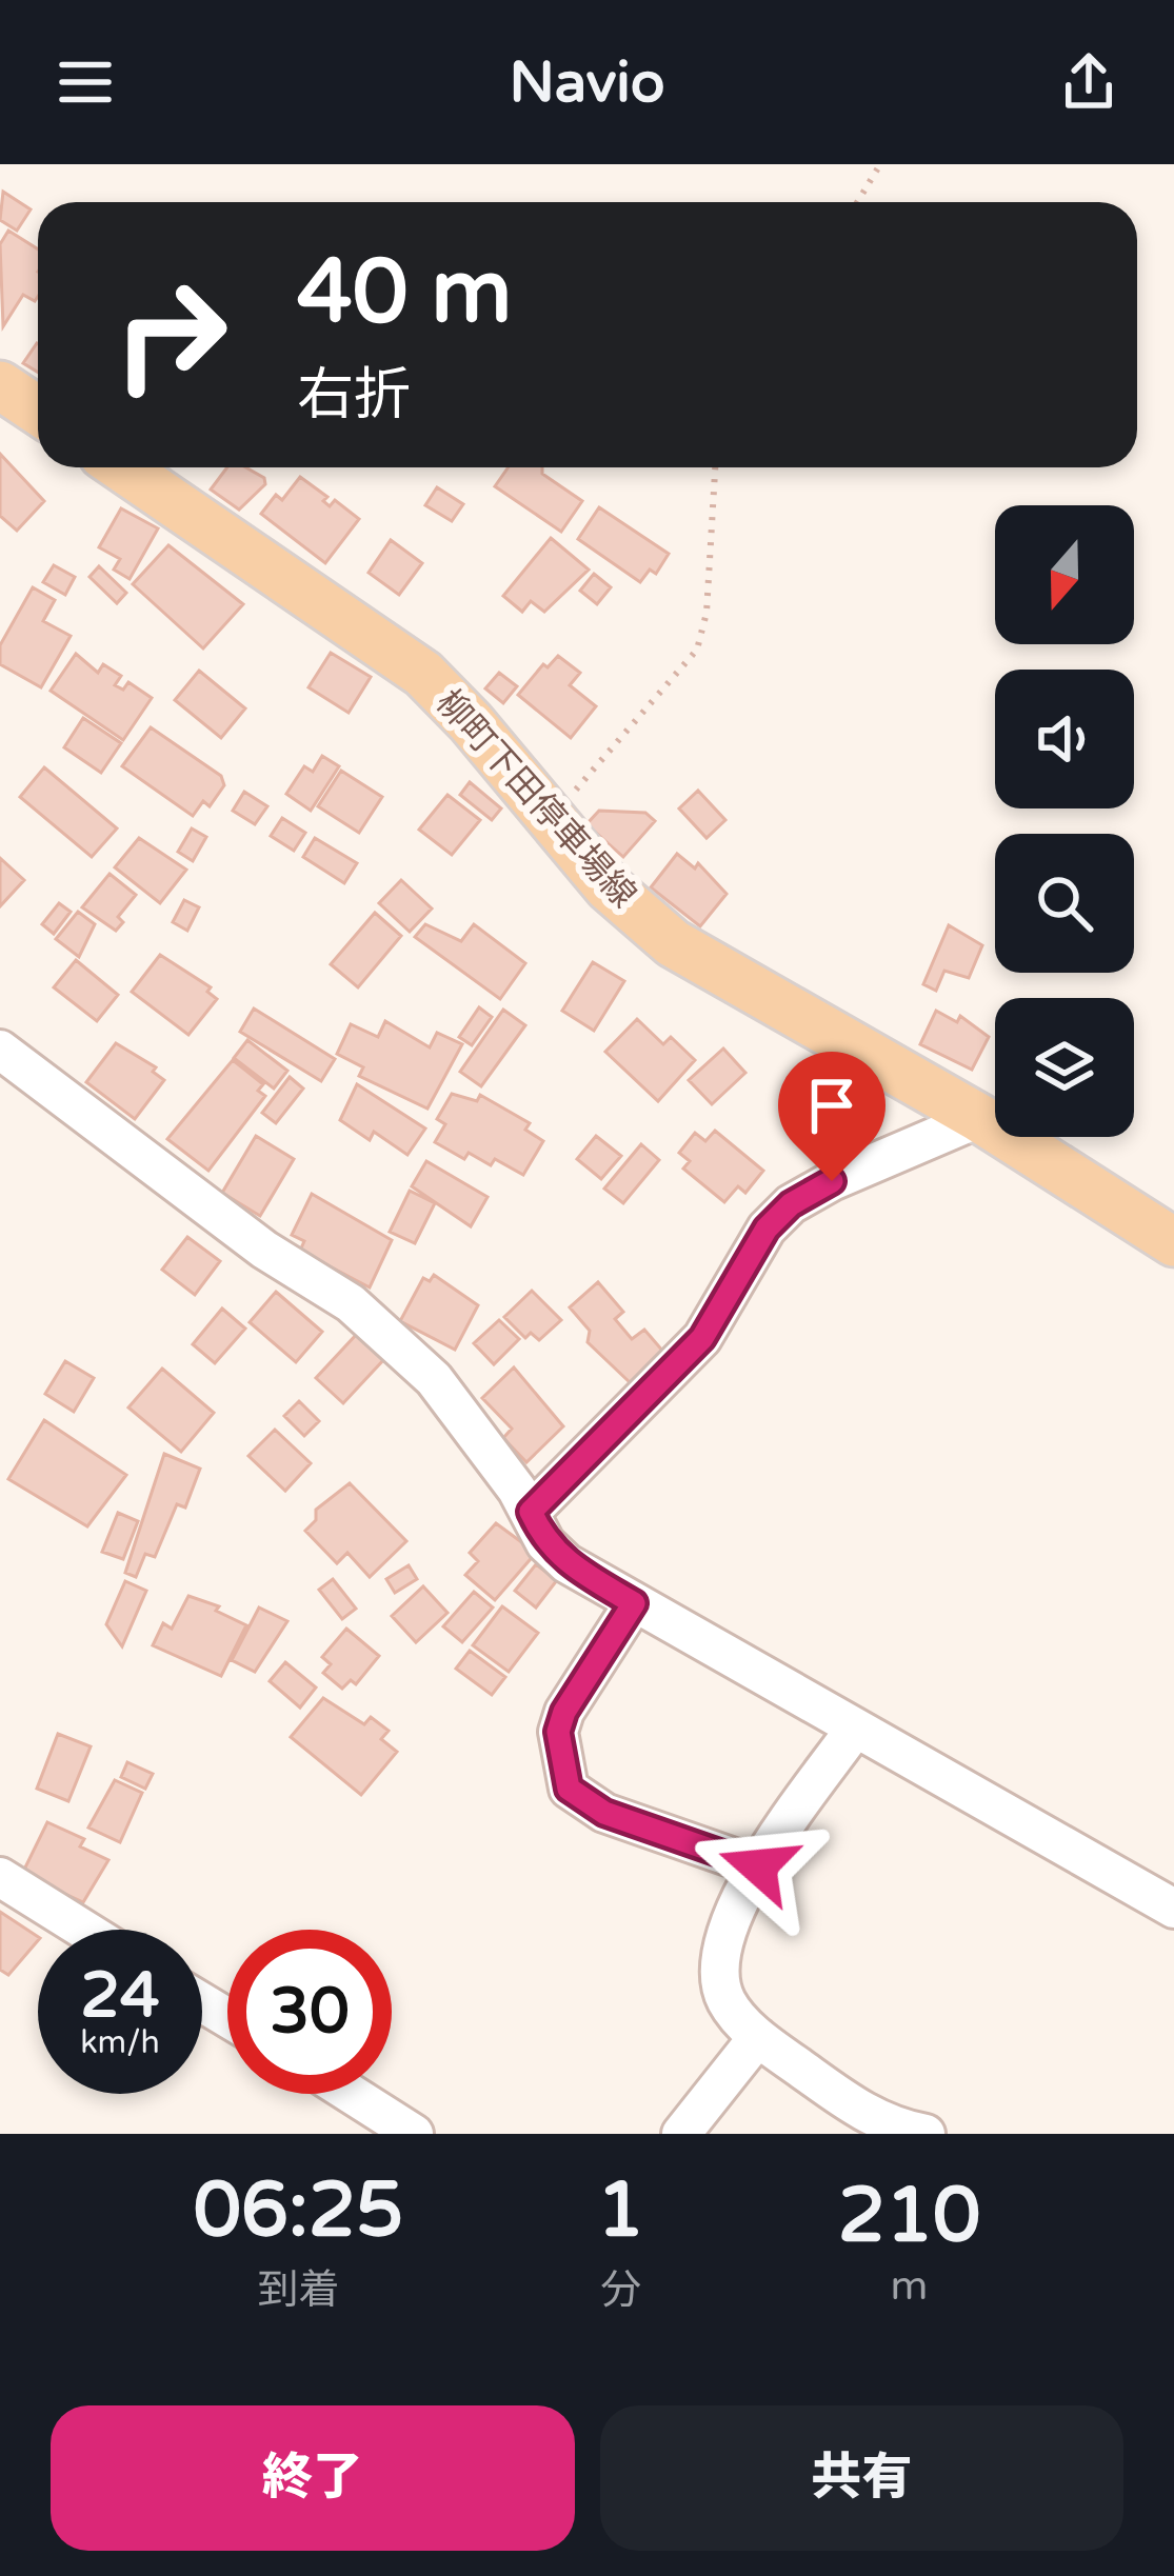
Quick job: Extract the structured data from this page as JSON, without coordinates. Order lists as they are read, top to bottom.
{
  "streets": {
    "main road": ["柳町下田停車場線"]
  },
  "north": "bottom",
  "page": {
    "header": "Navio",
    "turn": ["40 m", "右折"],
    "speed": "24 km/h",
    "limit": "30",
    "eta": [
      "06:25",
      "到着",
      "1",
      "分",
      "210",
      "m"
    ],
    "buttons": ["終了", "共有"]
  }
}
